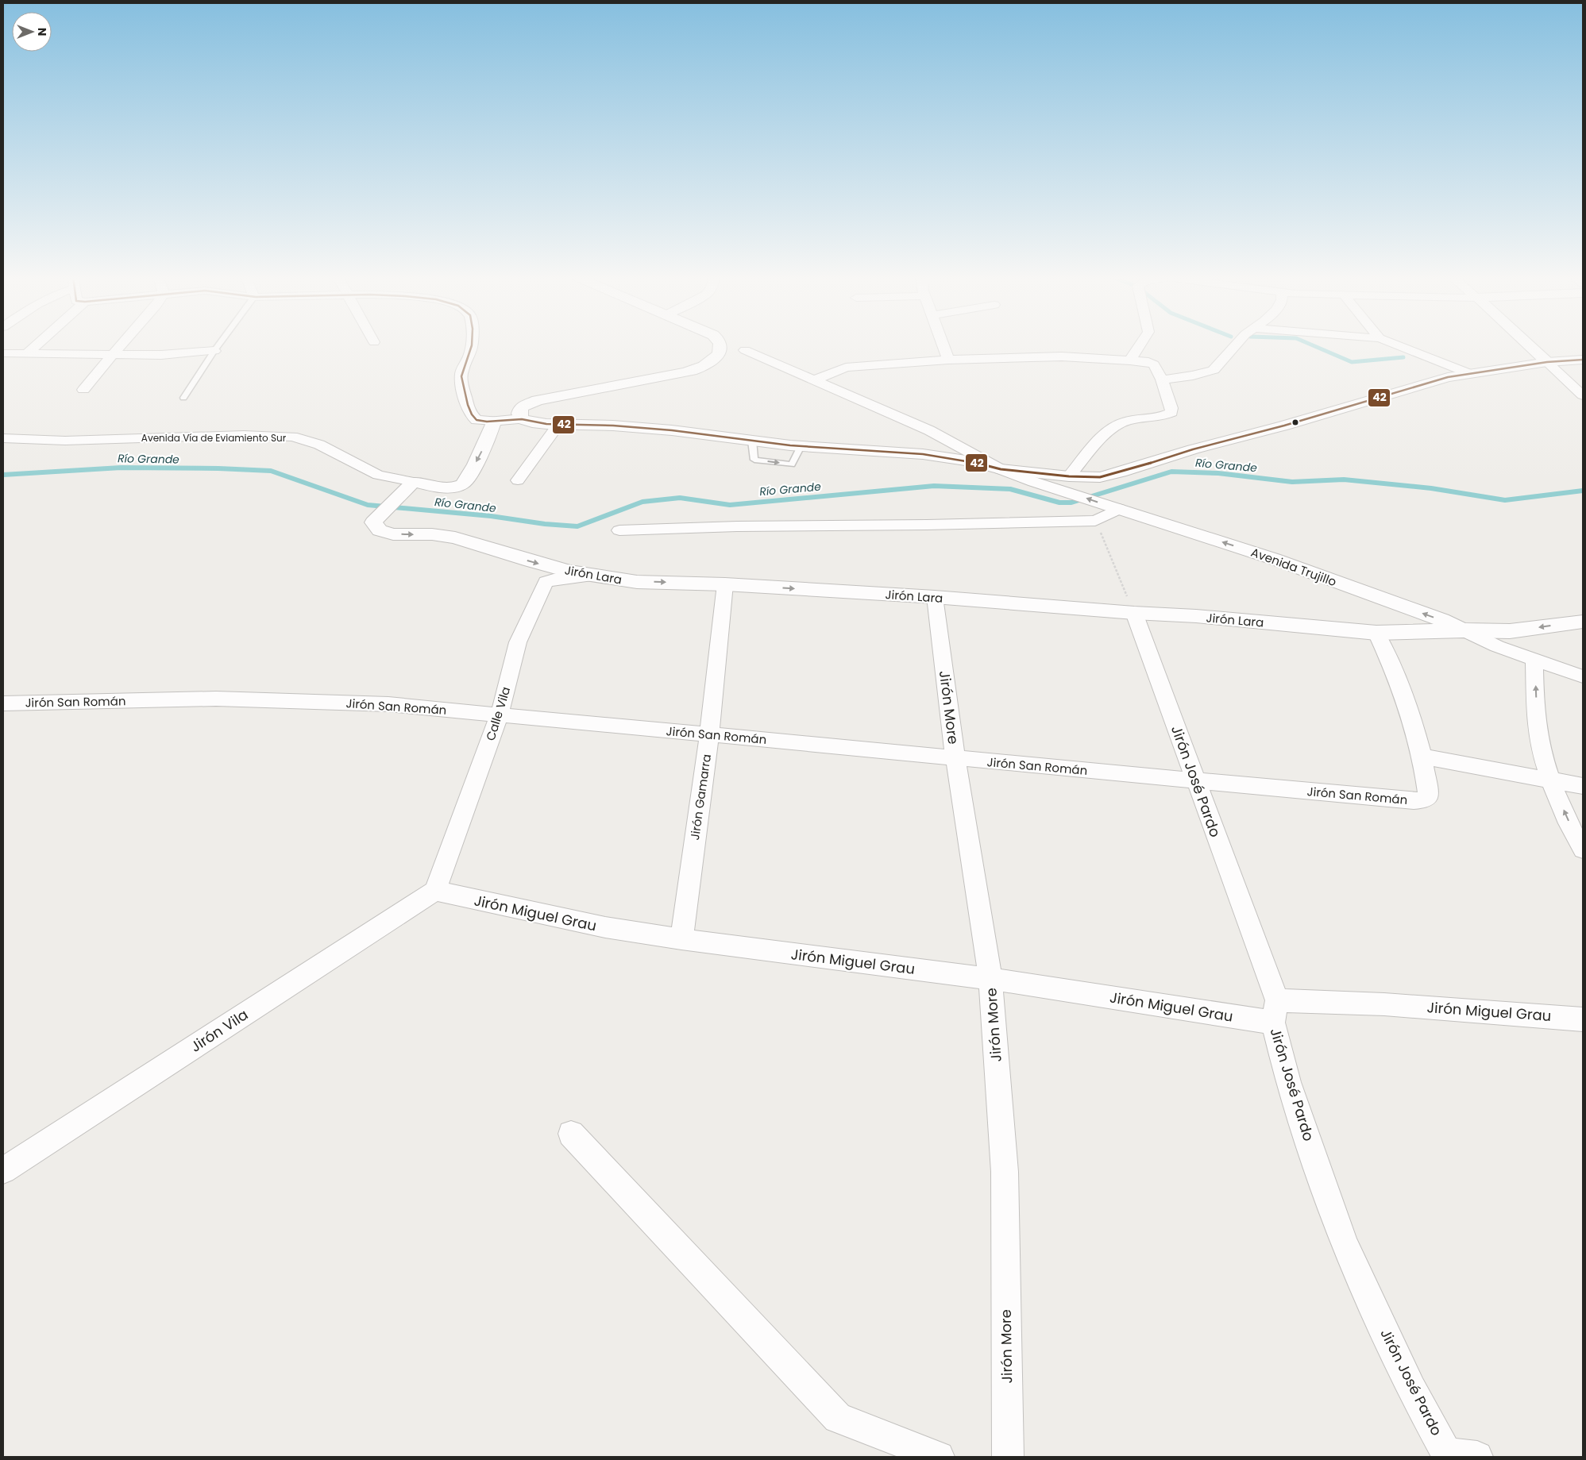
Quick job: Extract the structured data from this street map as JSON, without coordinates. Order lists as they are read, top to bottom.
{
  "streets": {
    "main road": ["Avenida Vía de Eviamiento Sur", "Avenida Trujillo", "Jirón Lara"],
    "street": [
      "Jirón San Román",
      "Jirón More",
      "Calle Vila",
      "Jirón José Pardo",
      "Jirón Gamarra",
      "Jirón Miguel Grau",
      "Jirón Vila"
    ]
  },
  "crossings": [
    ["Avenida Vía de Eviamiento Sur", "Avenida Trujillo"],
    ["Avenida Vía de Eviamiento Sur", "Jirón Lara"],
    ["Avenida Trujillo", "Jirón Lara"],
    ["Jirón Lara", "Jirón More"],
    ["Jirón Lara", "Calle Vila"],
    ["Jirón Lara", "Jirón José Pardo"],
    ["Jirón Lara", "Jirón Gamarra"],
    ["Jirón San Román", "Jirón More"],
    ["Jirón San Román", "Calle Vila"],
    ["Jirón San Román", "Jirón José Pardo"],
    ["Jirón San Román", "Jirón Gamarra"],
    ["Jirón More", "Jirón Miguel Grau"],
    ["Calle Vila", "Jirón Miguel Grau"],
    ["Calle Vila", "Jirón Vila"],
    ["Jirón José Pardo", "Jirón Miguel Grau"],
    ["Jirón Gamarra", "Jirón Miguel Grau"],
    ["Jirón Miguel Grau", "Jirón Vila"]
  ],
  "one_way": ["Avenida Trujillo"],
  "water": ["Río Grande"],
  "lines": ["transit line 42"],
  "north": "right"
}
